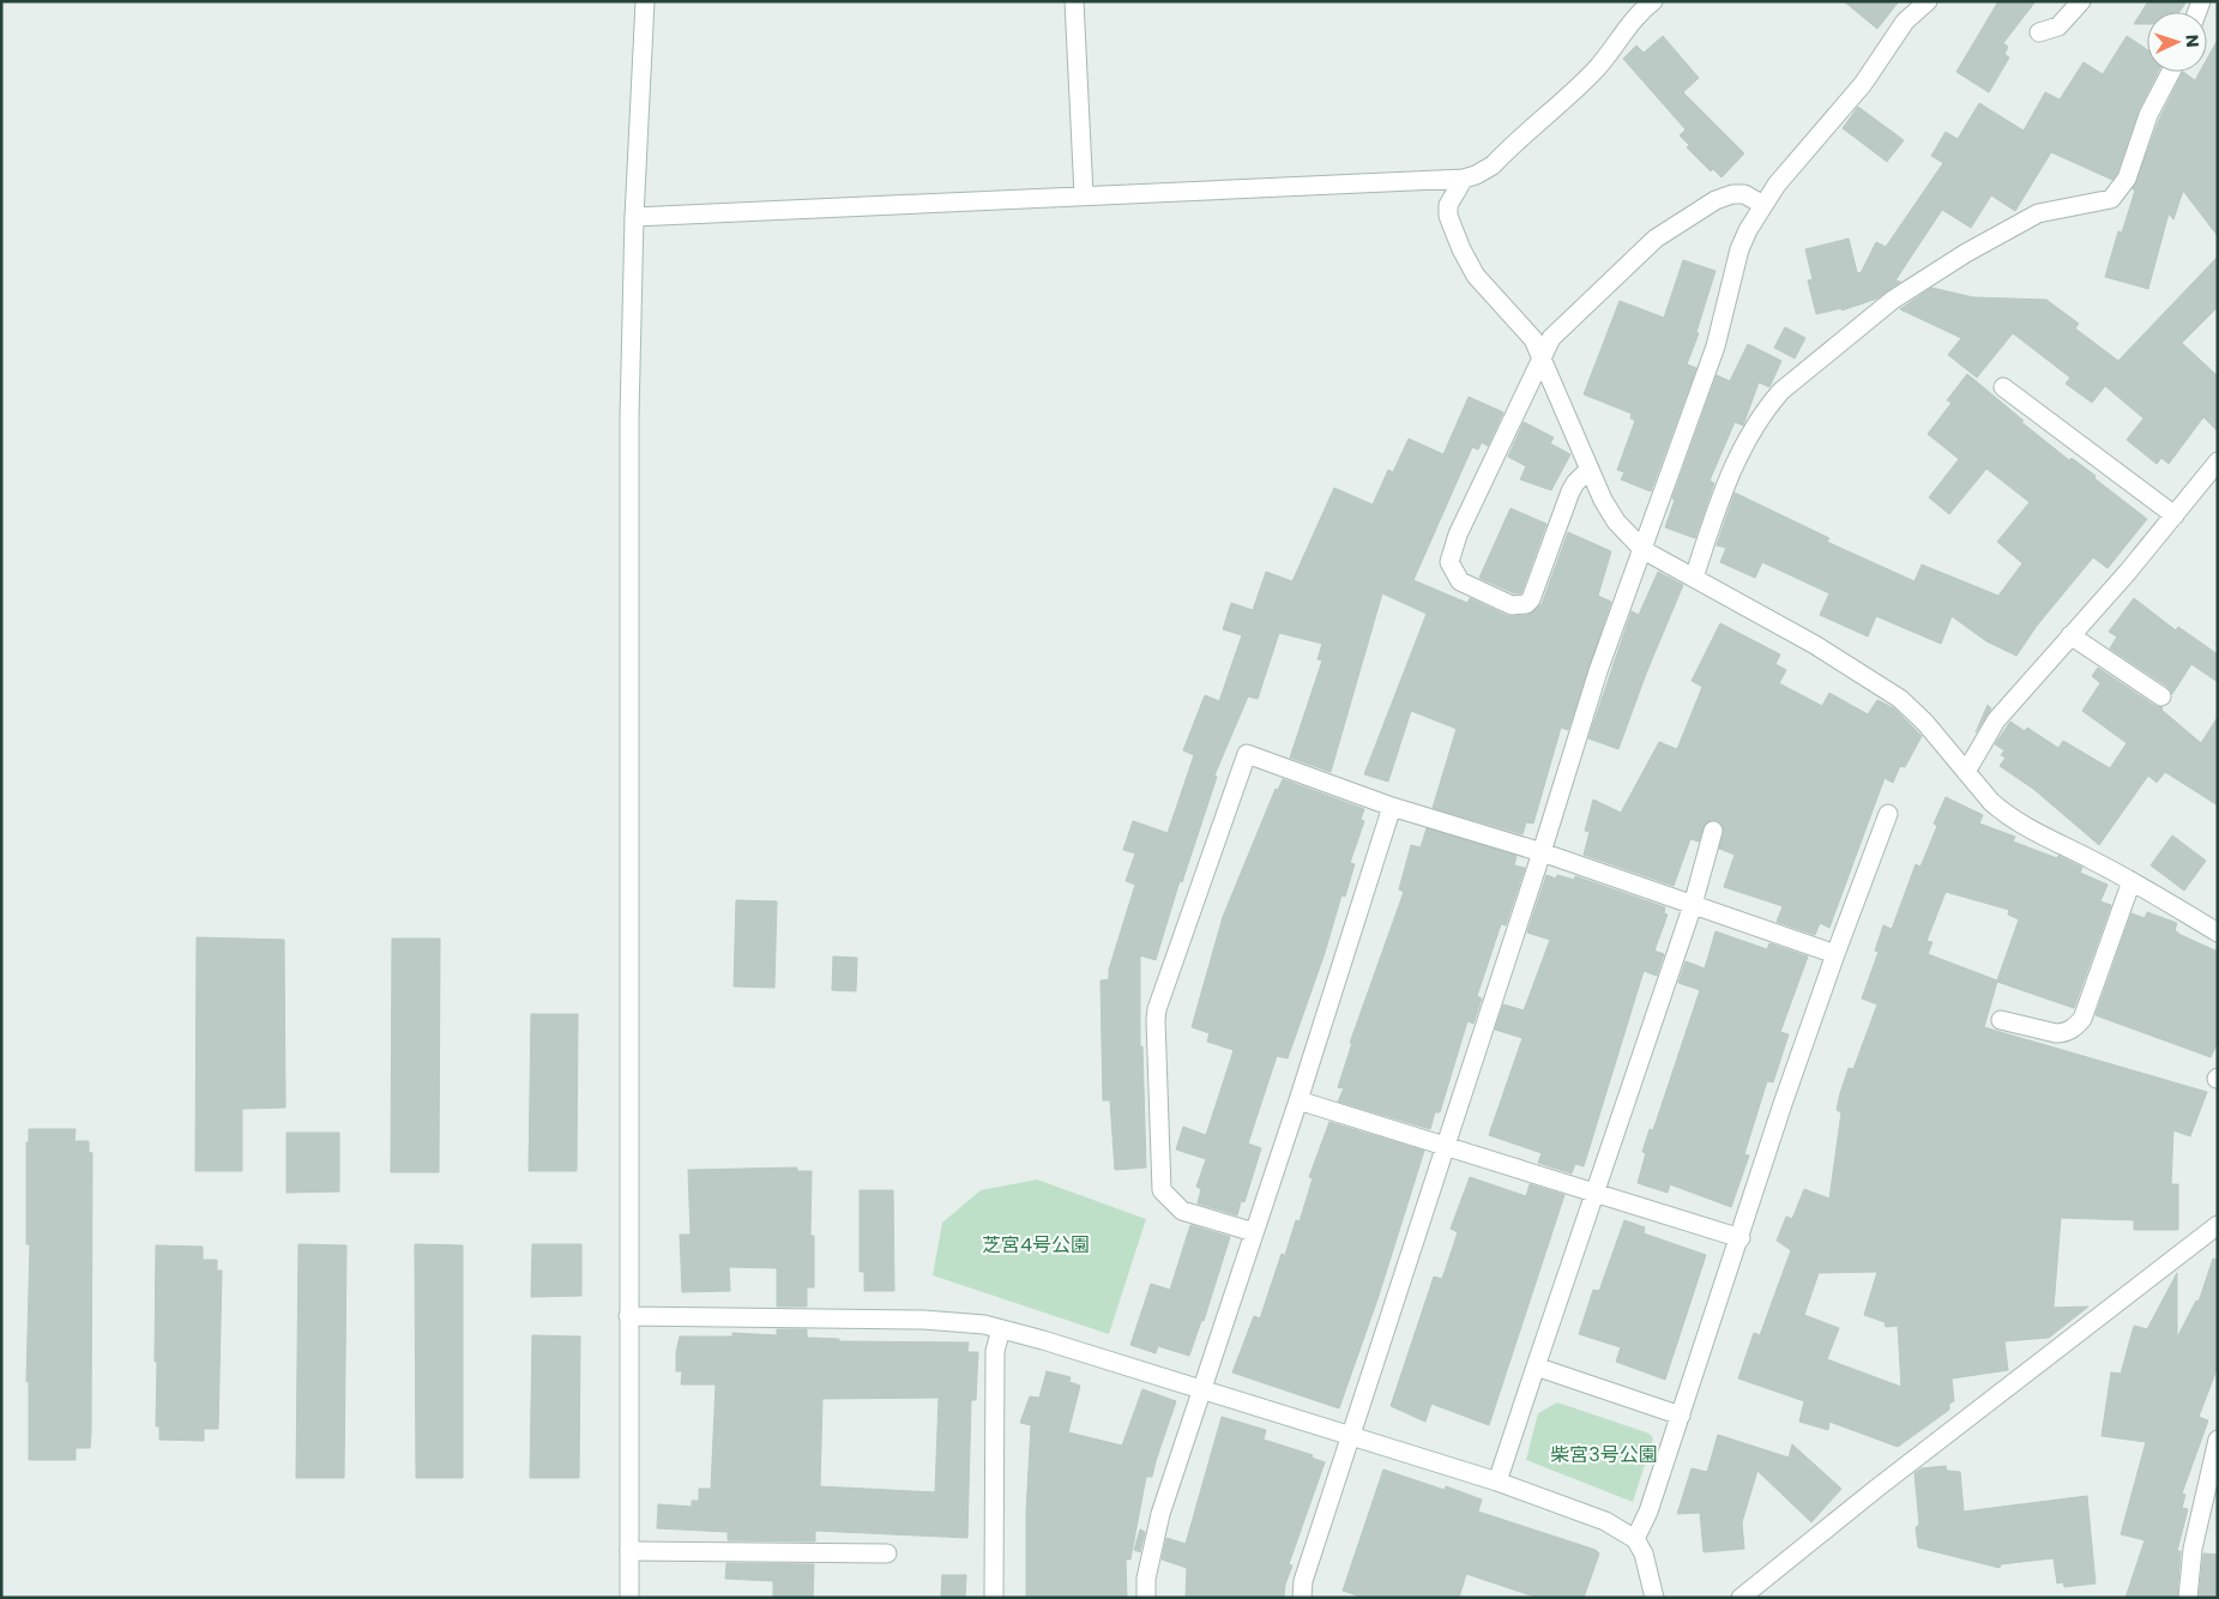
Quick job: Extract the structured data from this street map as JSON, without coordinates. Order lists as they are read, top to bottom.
{
  "parks": ["芝宮4号公園", "柴宮3号公園"],
  "north": "right"
}
